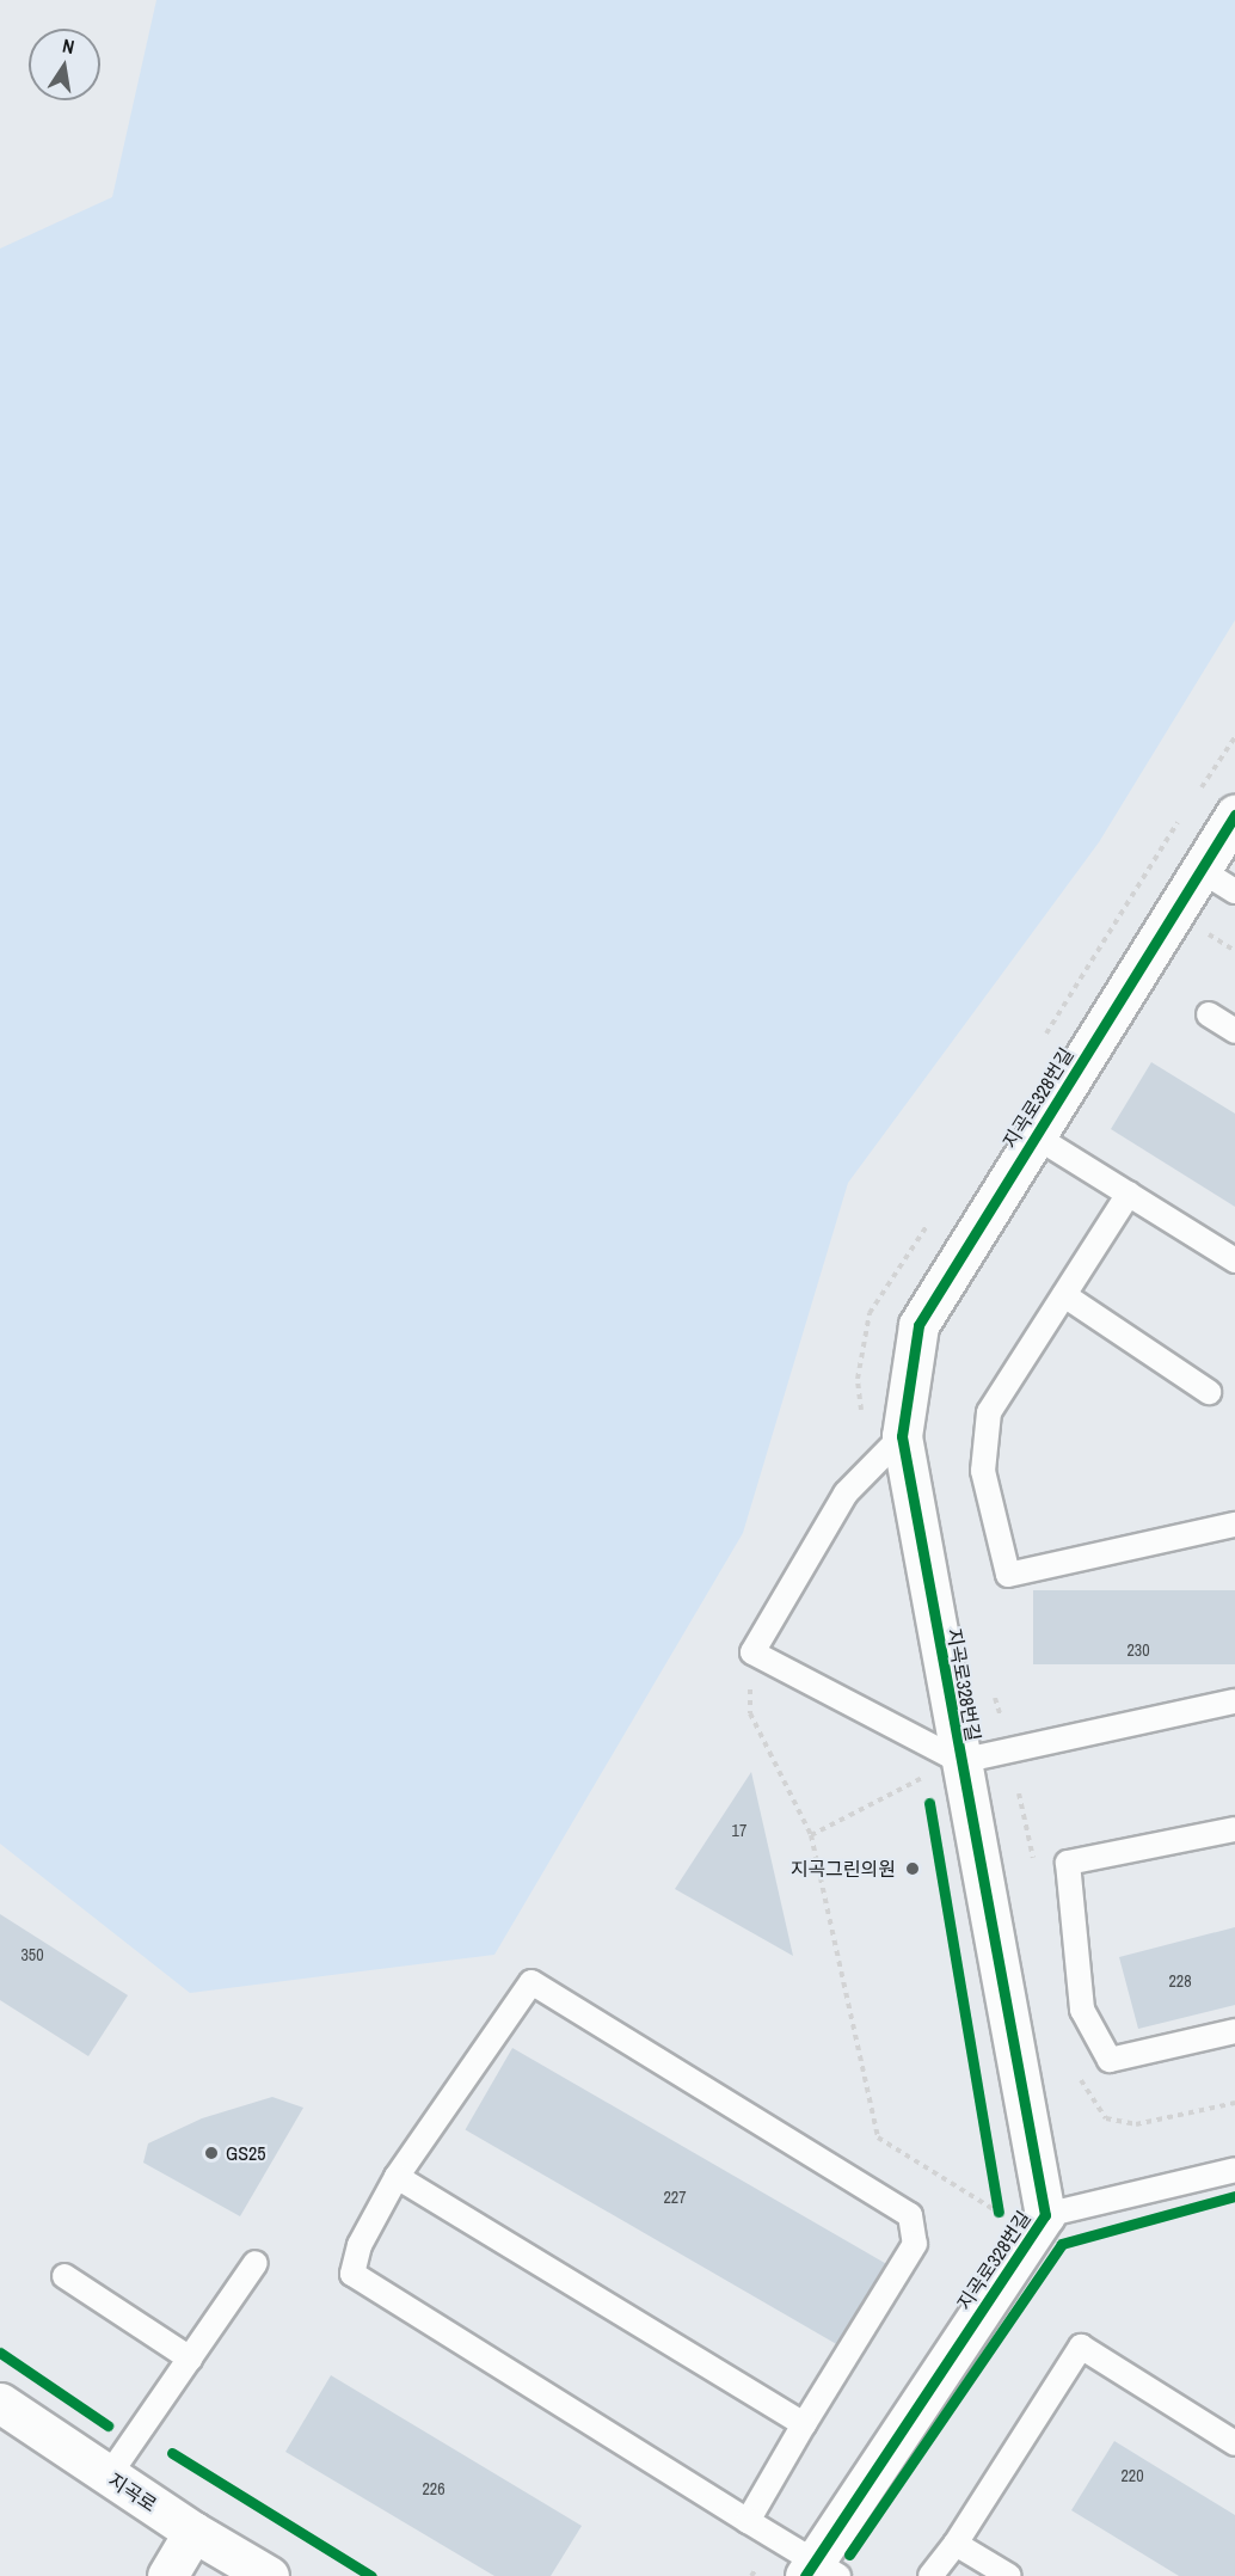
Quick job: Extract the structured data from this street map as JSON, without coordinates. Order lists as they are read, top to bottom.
{
  "streets": {
    "street": ["지곡로328번길", "지곡로"]
  },
  "places": ["지곡그린의원", "GS25"],
  "house_numbers": [
    "230",
    "17",
    "350",
    "228",
    "227",
    "220",
    "226"
  ],
  "north": "top"
}
